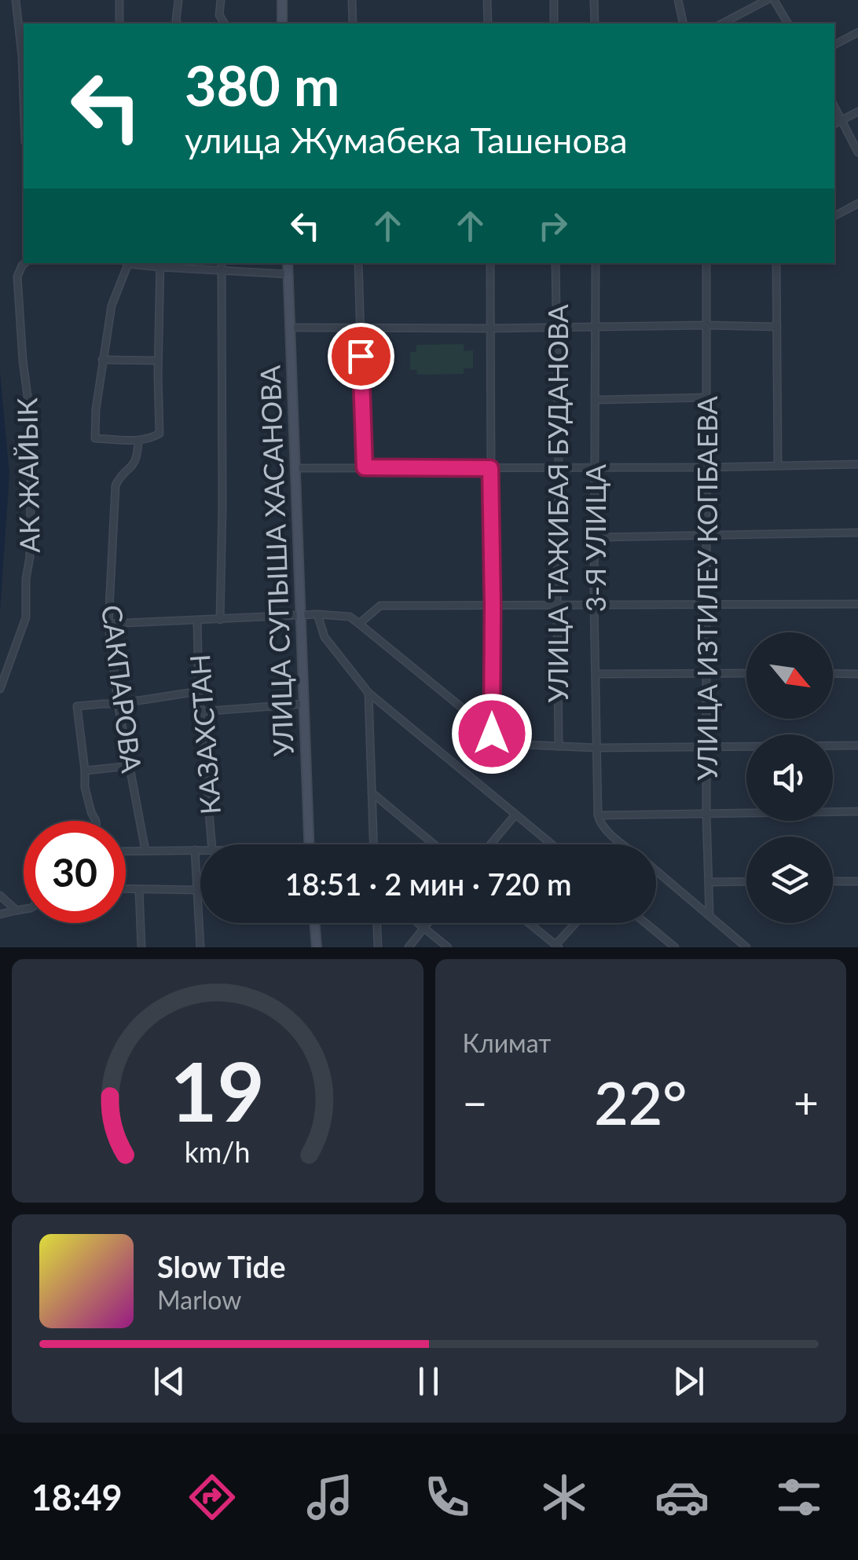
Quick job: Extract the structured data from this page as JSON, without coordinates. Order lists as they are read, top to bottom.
{
  "streets": {
    "street": [
      "АК ЖАЙЫК",
      "УЛИЦА ТАЖИБАЯ БУДАНОВА",
      "3-Я УЛИЦА",
      "УЛИЦА СУПЫША ХАСАНОВА",
      "УЛИЦА ИЗТИЛЕУ КОПБАЕВА",
      "САКПАРОВА",
      "КАЗАХСТАН"
    ]
  },
  "north": "bottom right",
  "page": {
    "turn": ["380 m", "улица Жумабека Ташенова"],
    "limit": "30",
    "trip": "18:51 · 2 мин · 720 m",
    "tile": "Климат",
    "heat": ["−", "22°", "+"],
    "song": ["Slow Tide", "Marlow"],
    "tabs": "18:49",
    "gauge": ["19", "km/h"]
  }
}
